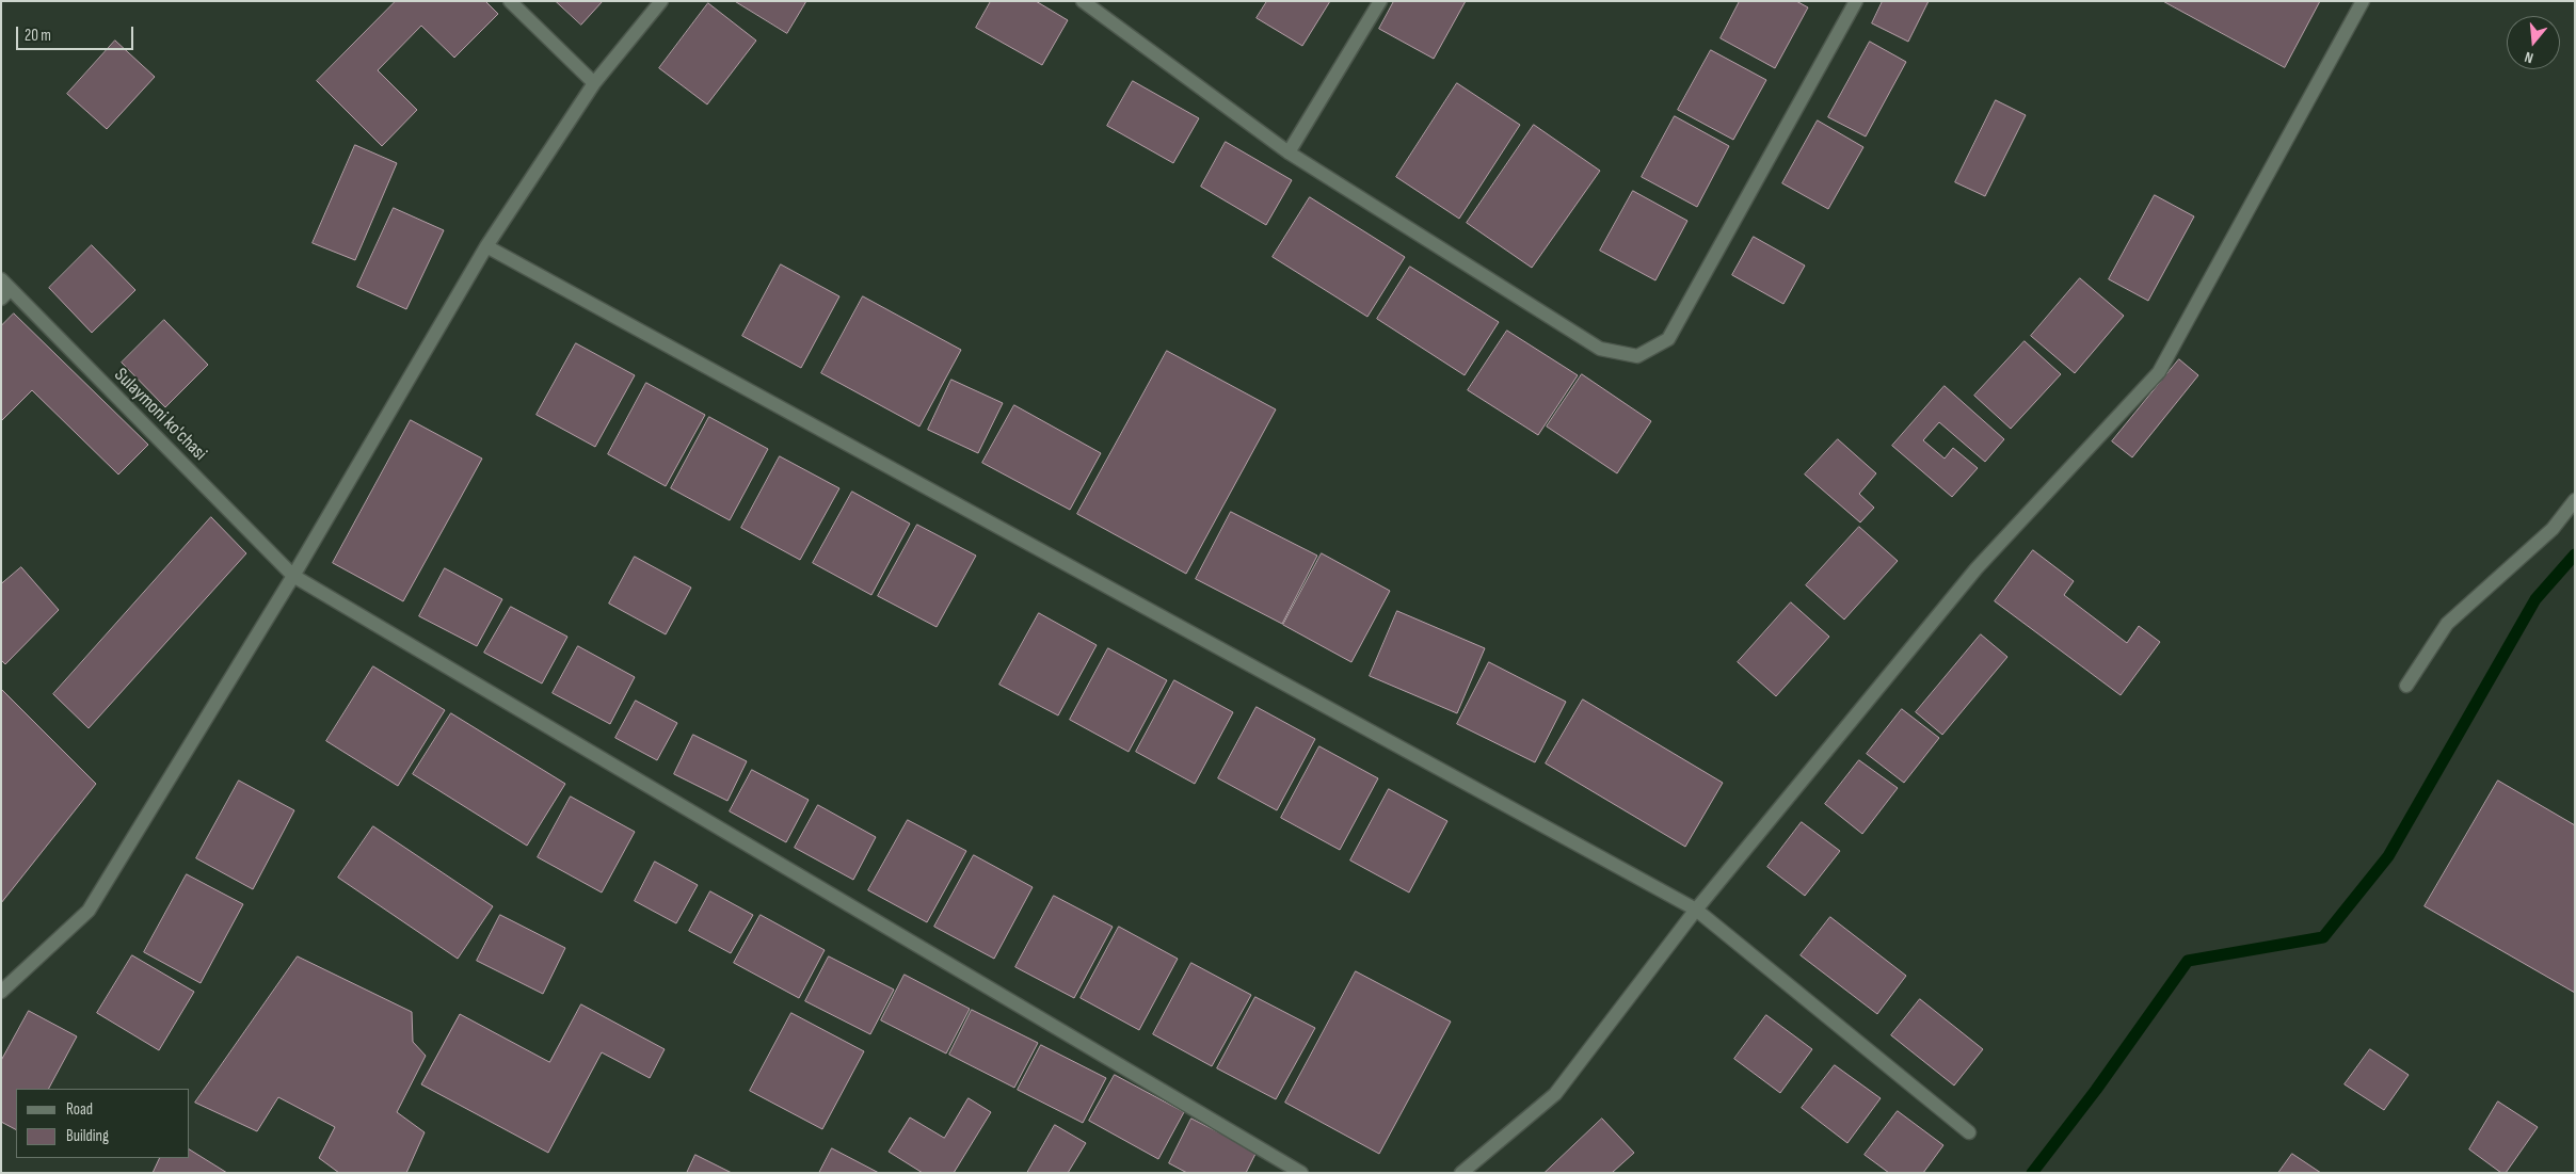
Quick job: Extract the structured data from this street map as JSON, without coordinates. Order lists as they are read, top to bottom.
{
  "streets": {
    "street": ["Sulaymoni ko'chasi"]
  },
  "legend": ["Road", "Building"],
  "scale_bar": "20 m",
  "north": "bottom"
}
